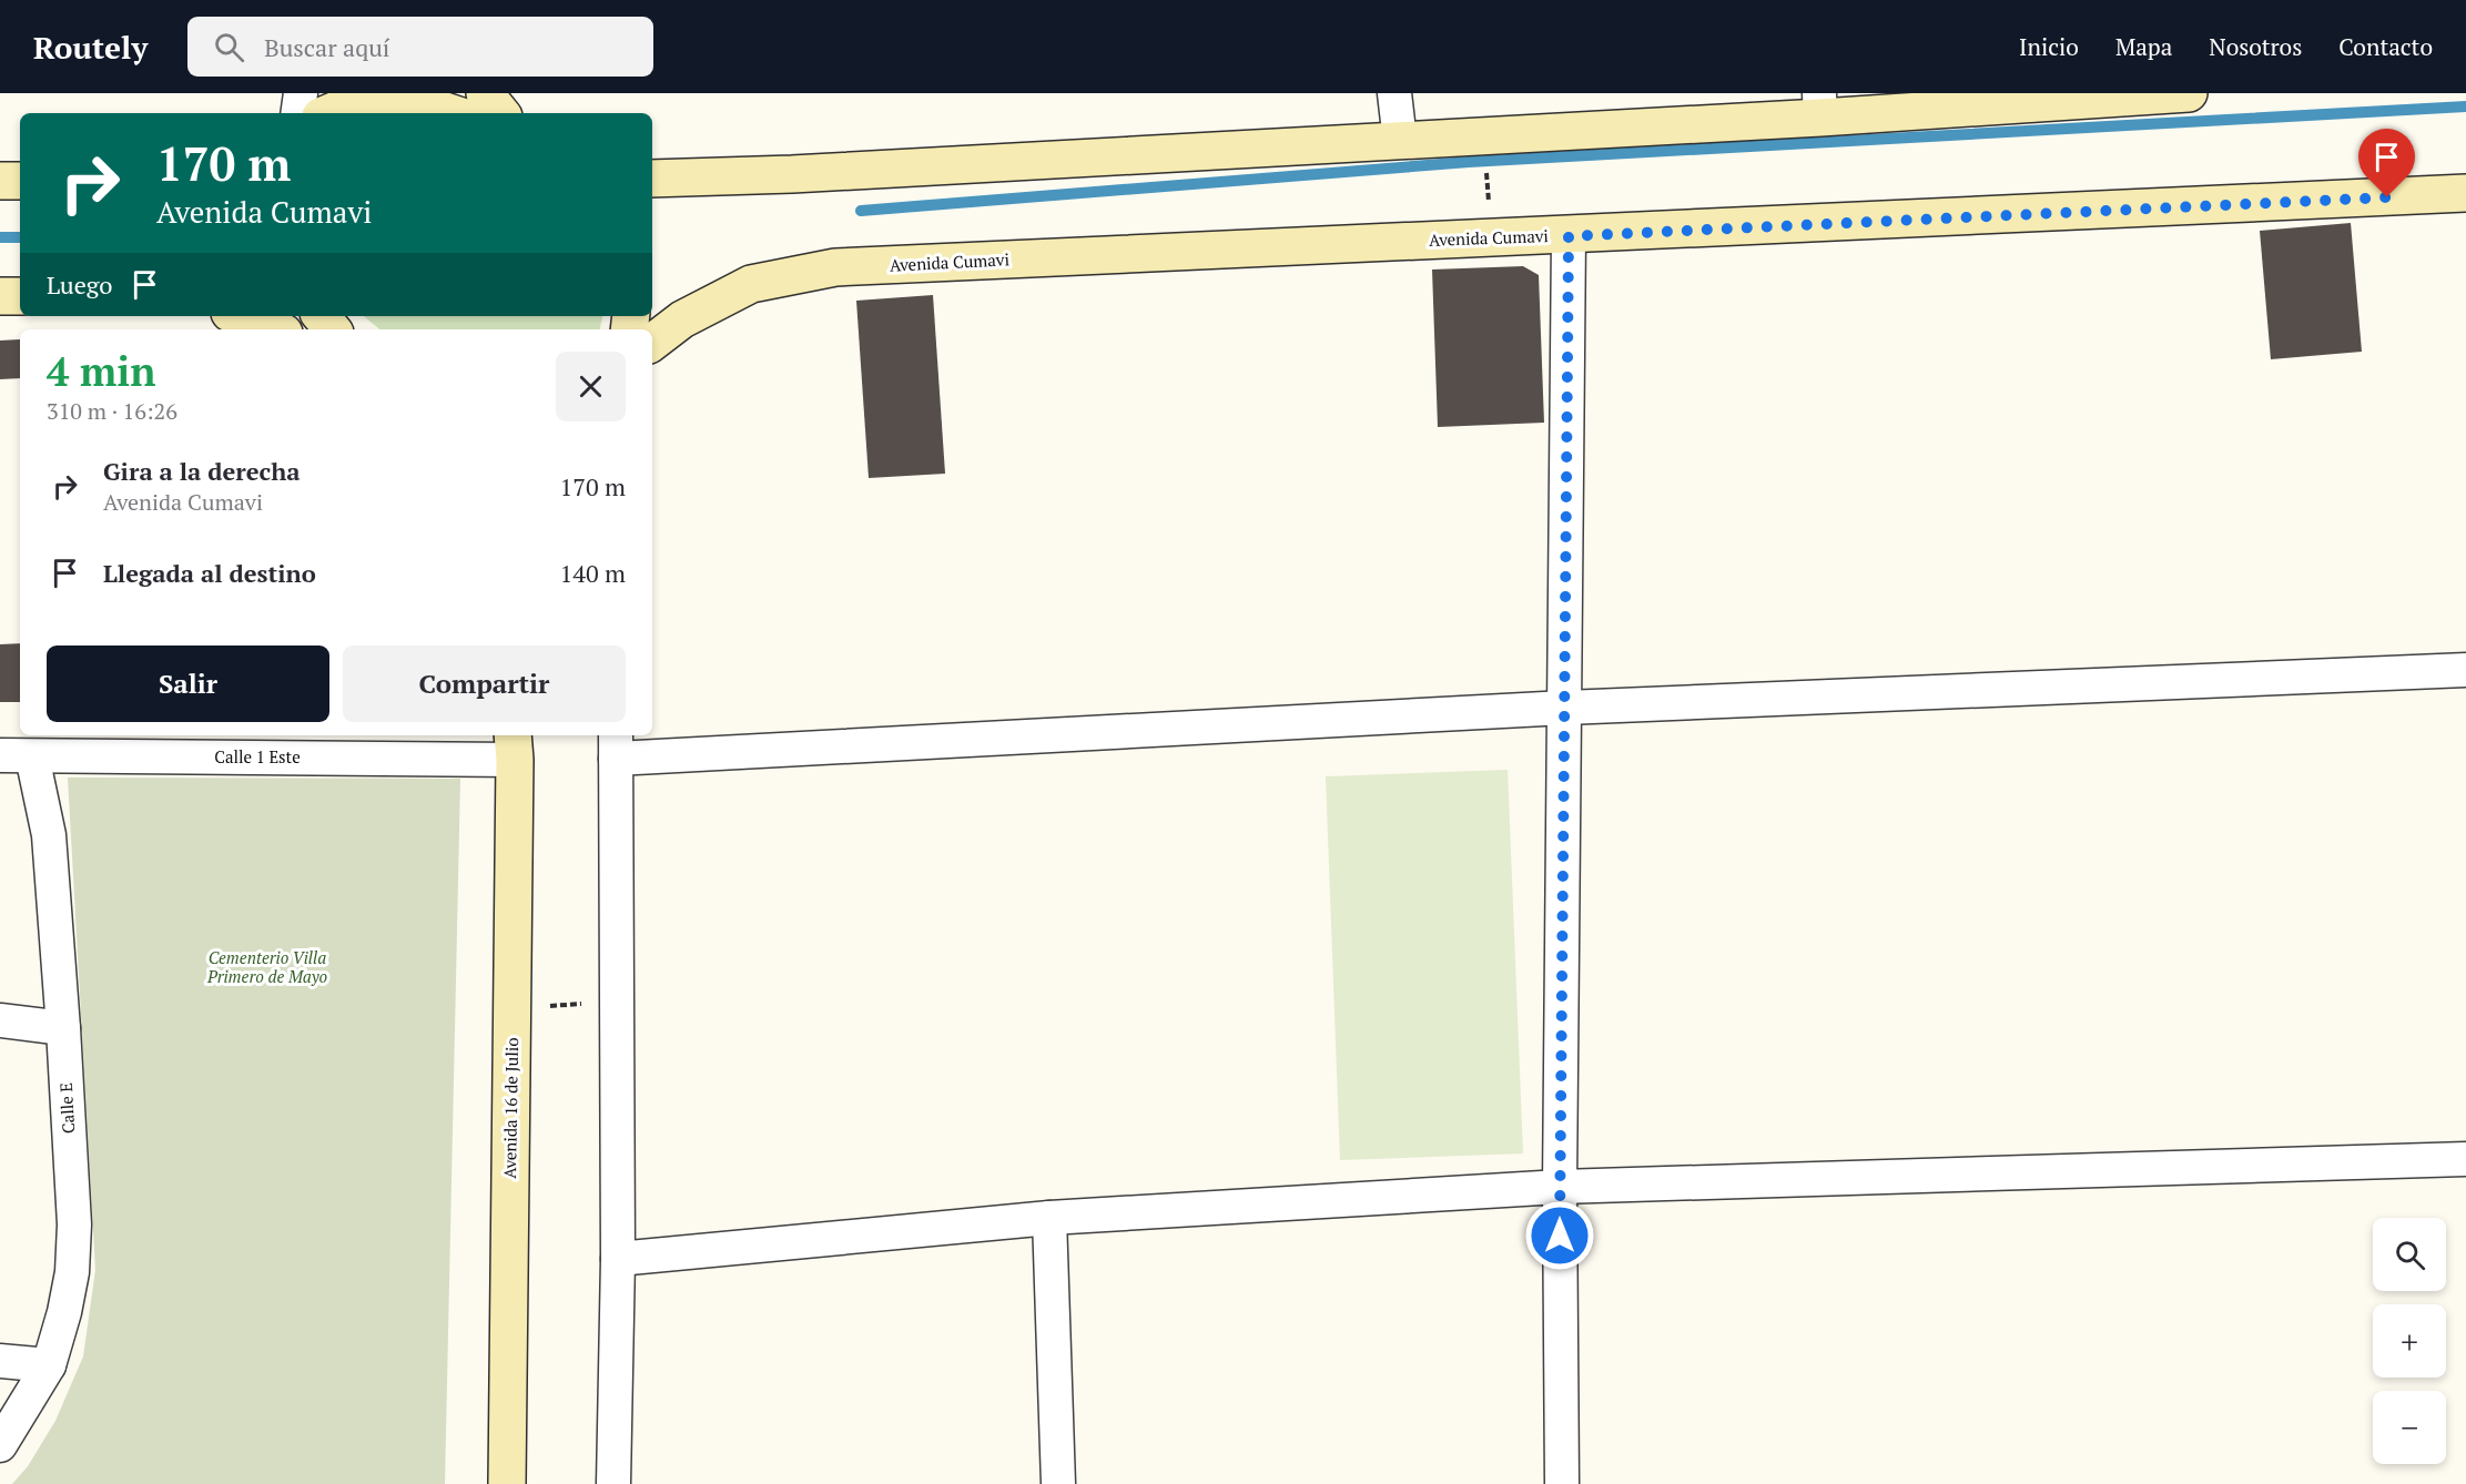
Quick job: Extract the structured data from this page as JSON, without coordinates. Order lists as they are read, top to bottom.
{
  "streets": {
    "main road": ["Avenida Cumavi", "Avenida 16 de Julio"],
    "street": ["Calle 1 Este", "Calle E"]
  },
  "crossings": [
    ["Calle 1 Este", "Calle E"],
    ["Calle 1 Este", "Avenida 16 de Julio"]
  ],
  "parks": ["Cementerio Villa Primero de Mayo"],
  "page": {
    "header": "Routely",
    "search": "Buscar aquí",
    "nav": [
      "Inicio",
      "Mapa",
      "Nosotros",
      "Contacto"
    ],
    "turn": ["170 m", "Avenida Cumavi"],
    "then": "Luego",
    "heading": ["4 min", "310 m · 16:26"],
    "list": [
      {
        "name": "Gira a la derecha",
        "note": "Avenida Cumavi",
        "value": "170 m"
      },
      {
        "name": "Llegada al destino",
        "value": "140 m"
      }
    ],
    "buttons": ["Salir", "Compartir"],
    "map_buttons": ["+", "−"]
  }
}
